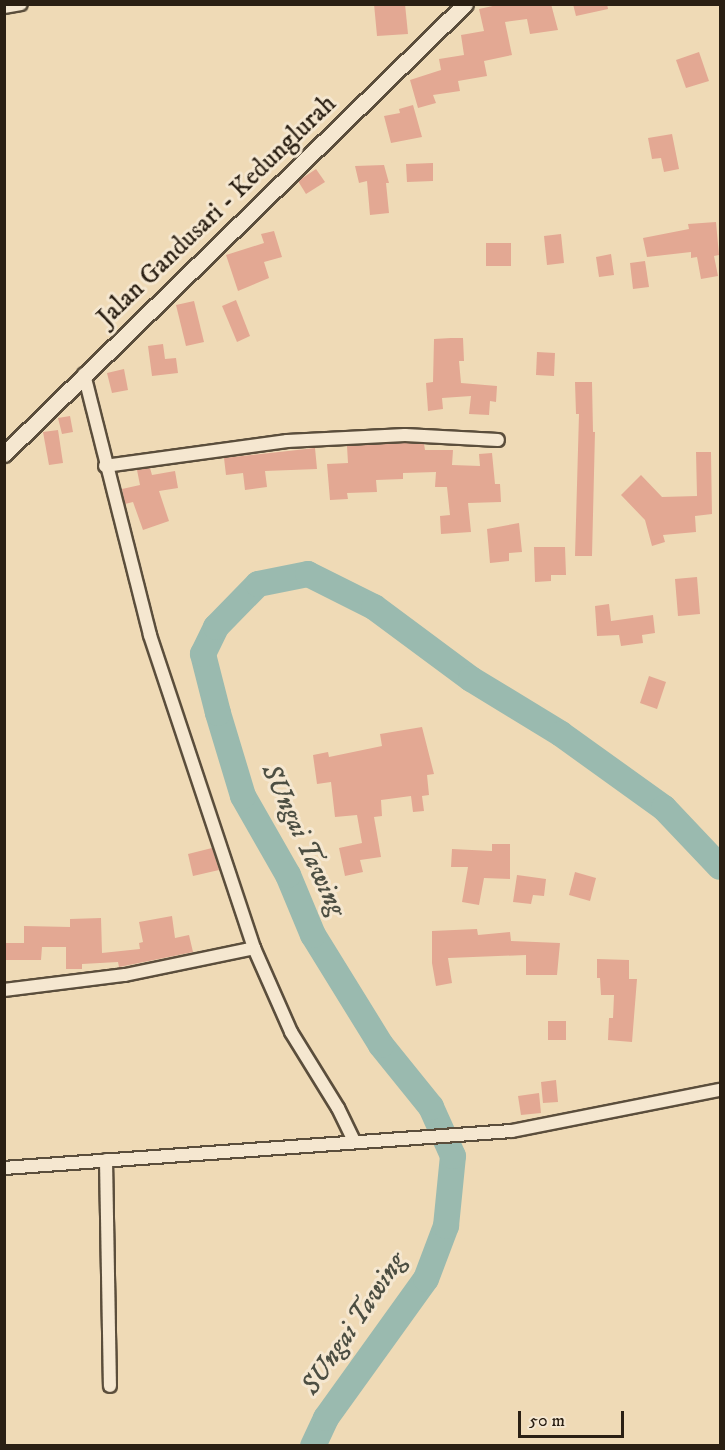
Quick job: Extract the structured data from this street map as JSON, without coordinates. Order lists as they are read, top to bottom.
{
  "streets": {
    "street": ["Jalan Gandusari - Kedunglurah"]
  },
  "water": ["SUngai Tawing"],
  "scale_bar": "50 m"
}
